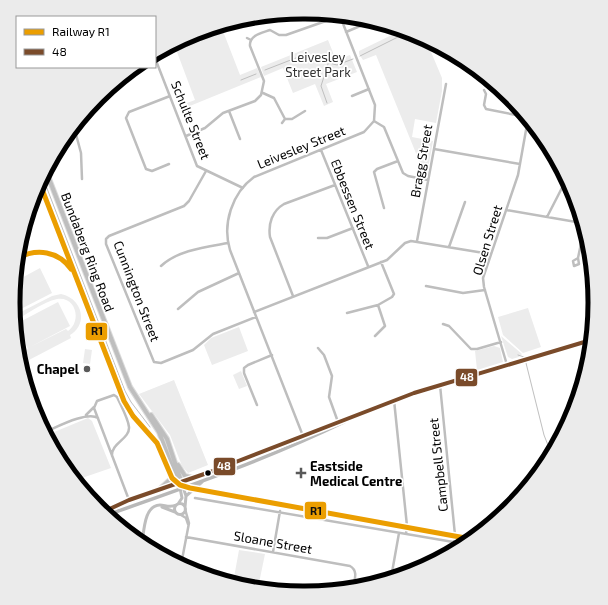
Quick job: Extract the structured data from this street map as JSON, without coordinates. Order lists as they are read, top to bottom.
{
  "streets": {
    "main road": ["Bundaberg Ring Road"],
    "street": [
      "Schulte Street",
      "Leivesley Street",
      "Bragg Street",
      "Ebbessen Street",
      "Olsen Street",
      "Cunnington Street",
      "Campbell Street",
      "Sloane Street"
    ]
  },
  "crossings": [
    ["Schulte Street", "Leivesley Street"],
    ["Schulte Street", "Cunnington Street"],
    ["Leivesley Street", "Ebbessen Street"],
    ["Leivesley Street", "Cunnington Street"]
  ],
  "parks": ["Leivesley Street Park"],
  "places": {
    "other": ["Chapel"],
    "health": ["Eastside Medical Centre"]
  },
  "lines": ["rail line R1", "transit line 48"],
  "legend": ["Railway R1", "48"]
}
